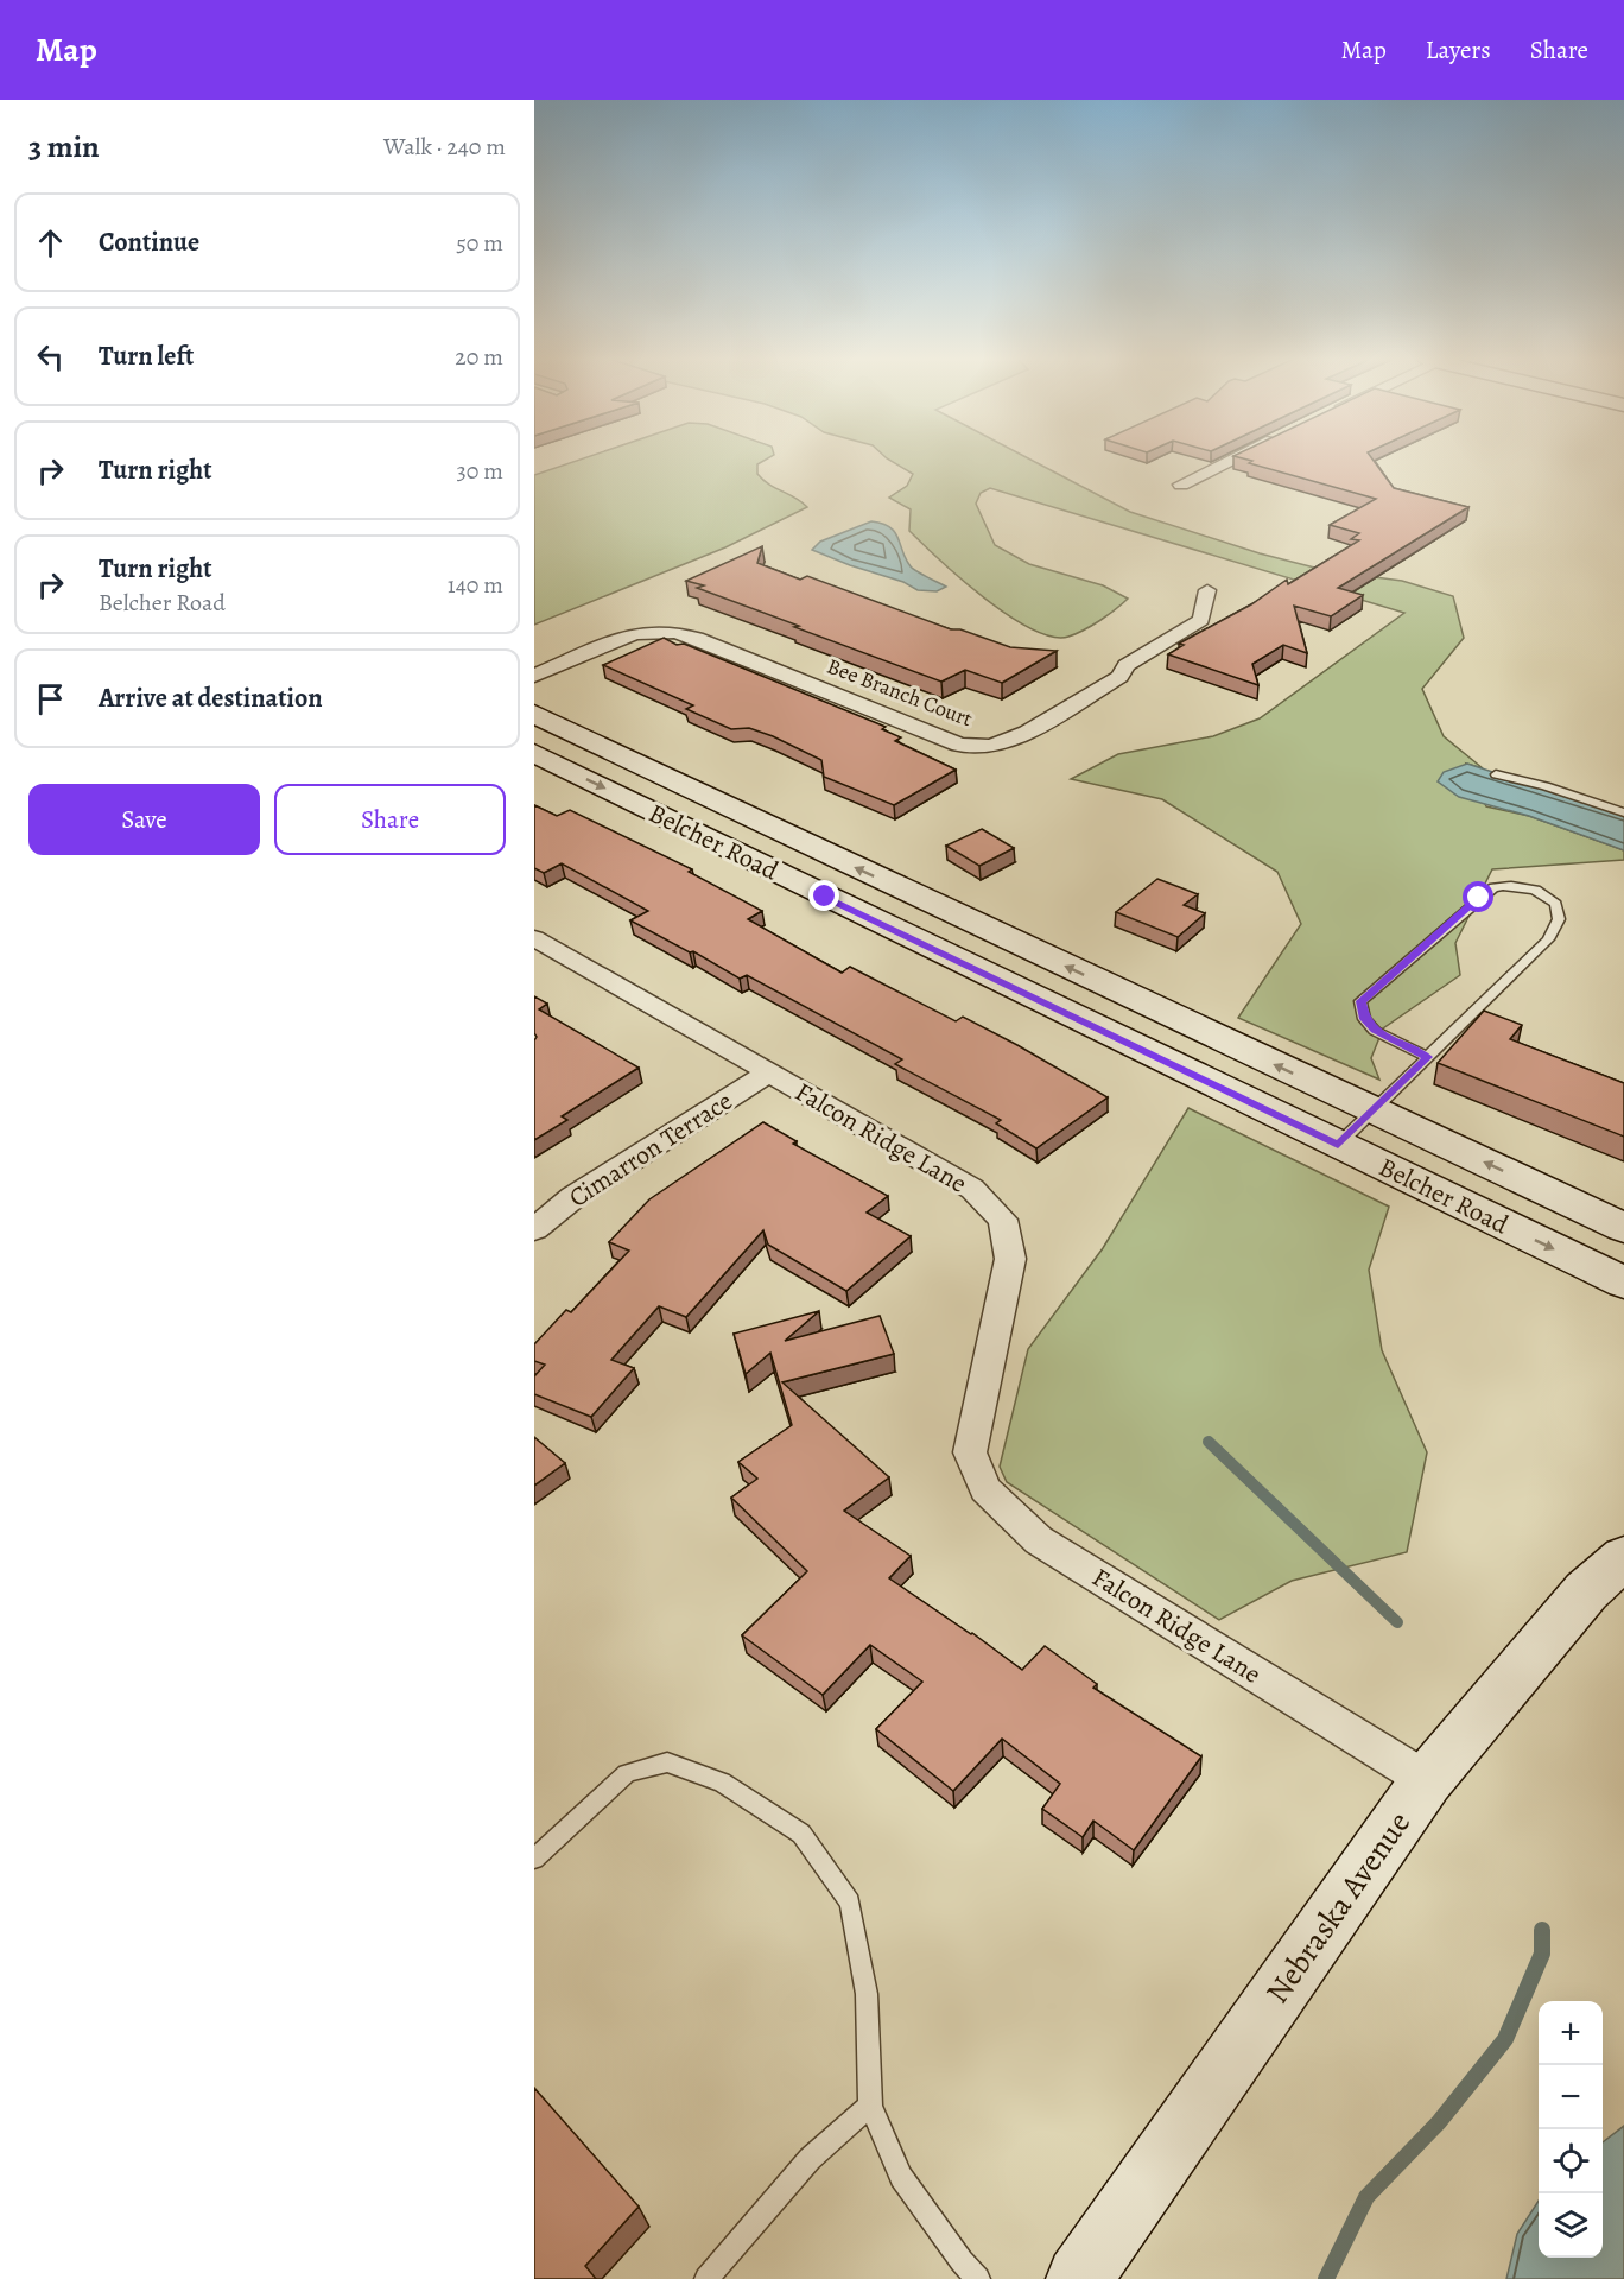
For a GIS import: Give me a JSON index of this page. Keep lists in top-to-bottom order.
{
  "streets": {
    "main road": ["Belcher Road", "Nebraska Avenue"],
    "street": ["Bee Branch Court", "Falcon Ridge Lane", "Cimarron Terrace"]
  },
  "crossings": [
    ["Falcon Ridge Lane", "Cimarron Terrace"],
    ["Falcon Ridge Lane", "Nebraska Avenue"]
  ],
  "page": {
    "header": "Map",
    "nav": ["Map", "Layers", "Share"],
    "heading": ["3 min", "Walk · 240 m"],
    "list": [
      ["Continue", "50 m"],
      ["Turn left", "20 m"],
      ["Turn right", "30 m"],
      ["Turn right", "Belcher Road", "140 m"],
      "Arrive at destination"
    ],
    "buttons": ["Save", "Share"],
    "map_buttons": ["+", "−"]
  }
}
